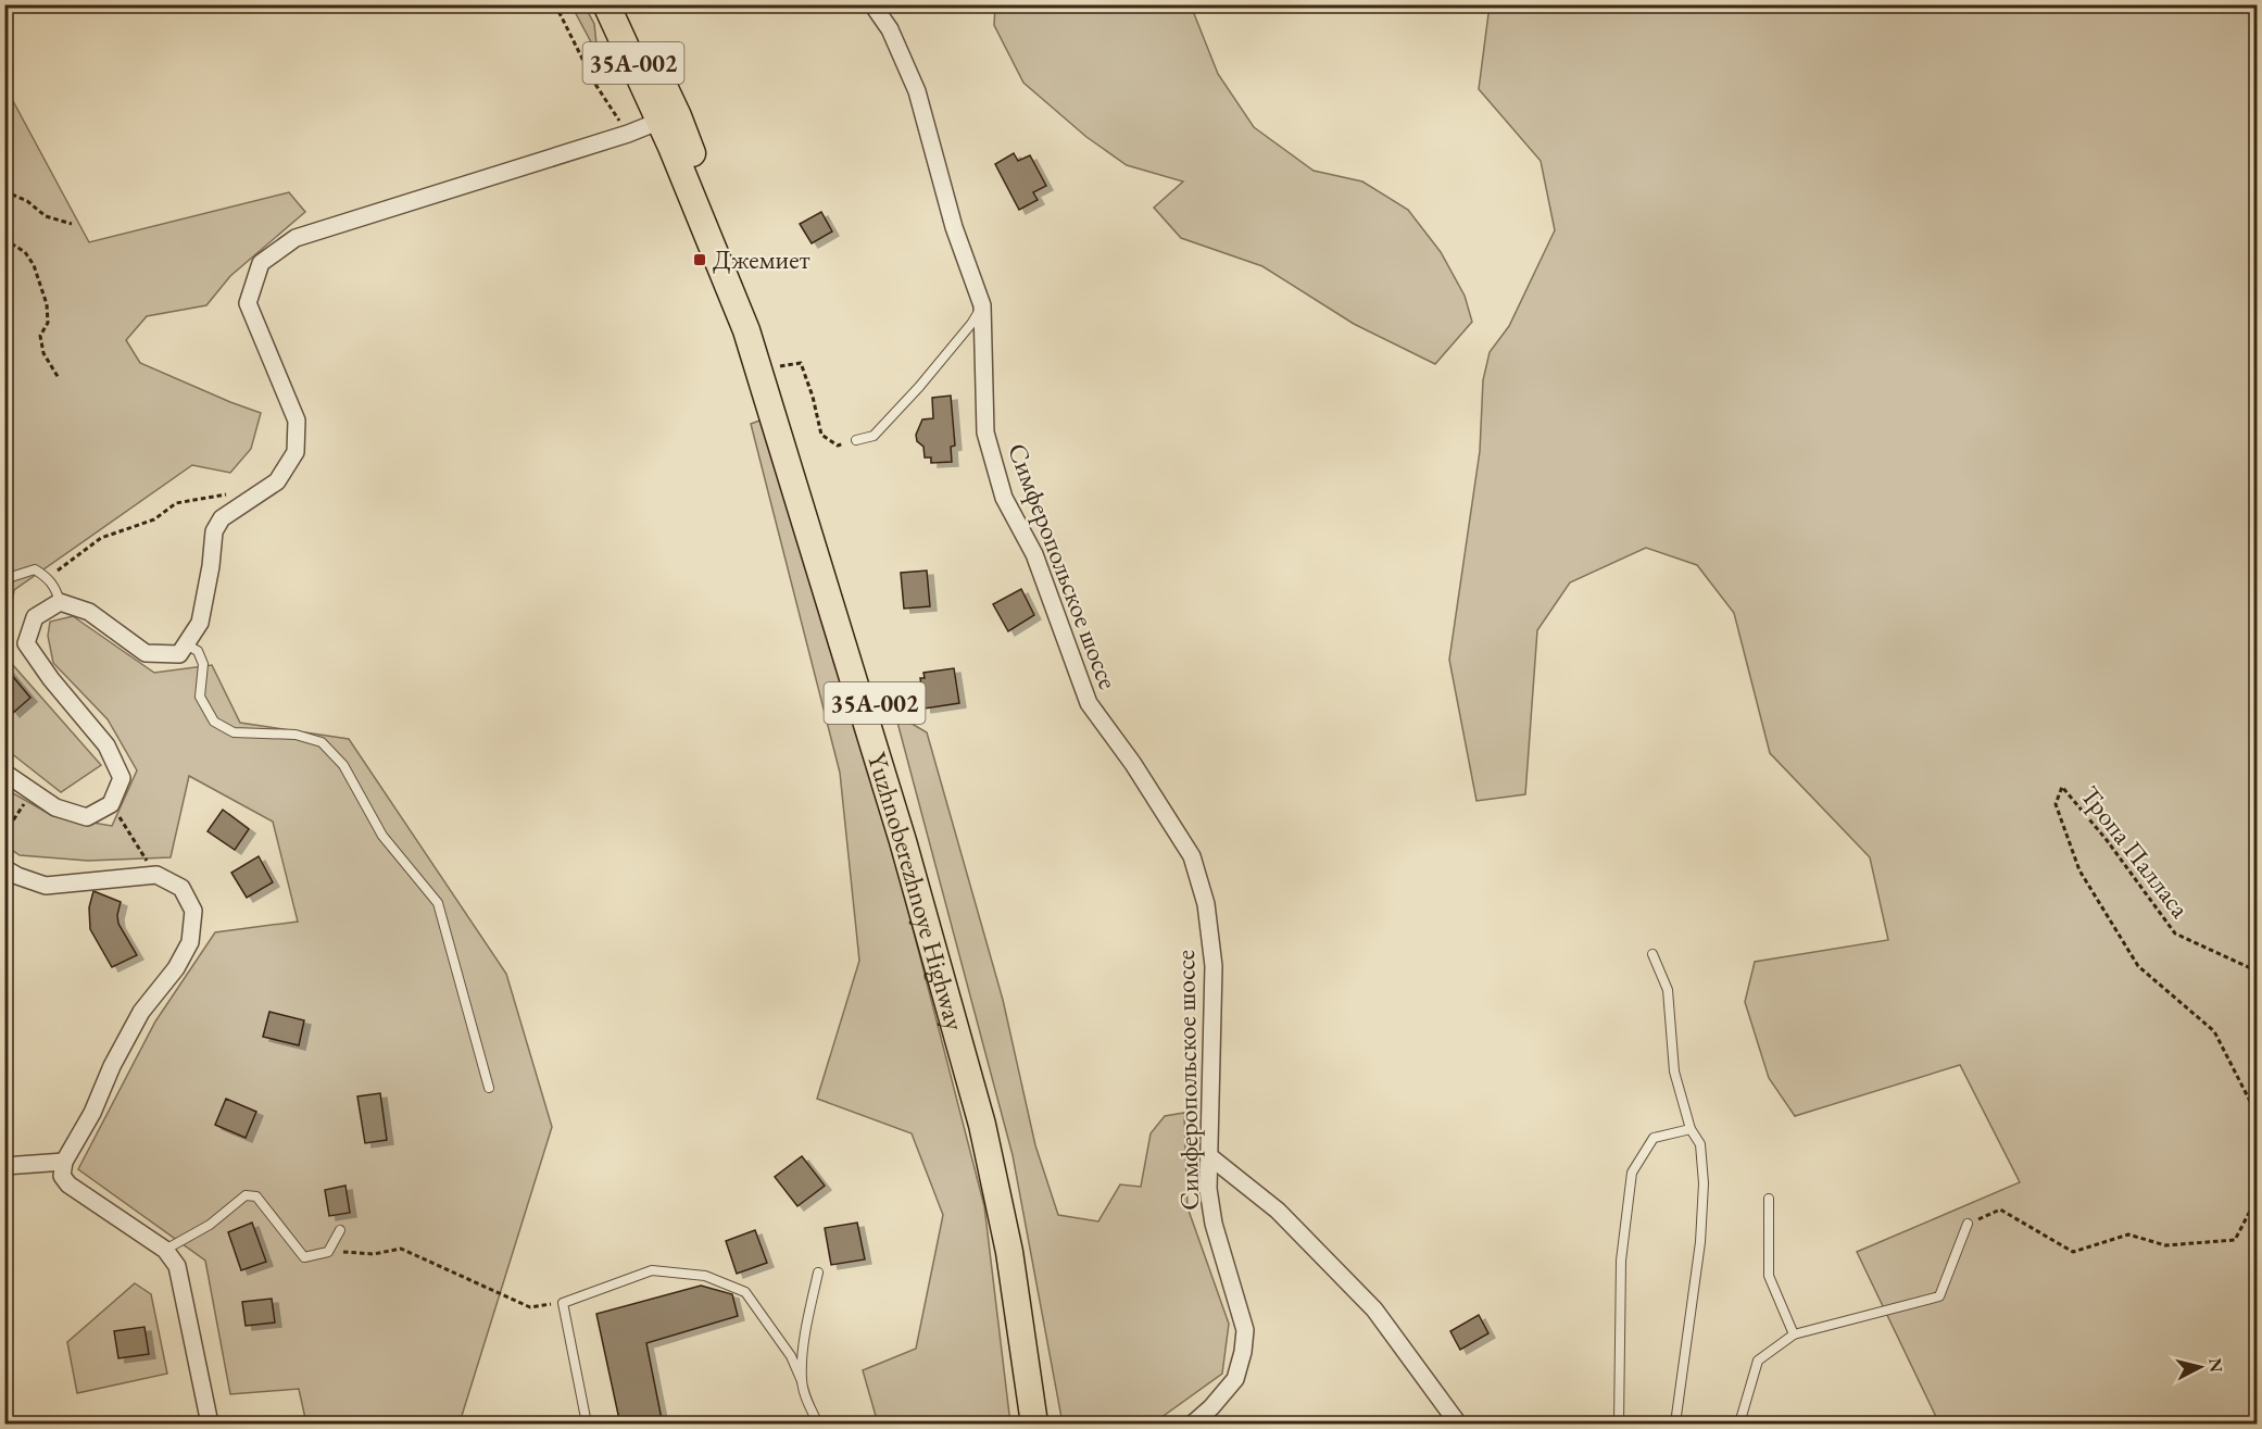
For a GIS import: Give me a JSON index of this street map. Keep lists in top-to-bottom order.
{
  "streets": {
    "highway": ["35А-002", "Yuzhnoberezhnoye Highway"],
    "street": ["Симферопольское шоссе"],
    "path": ["Тропа Палласа"]
  },
  "places": {
    "transit": ["Джемиет"]
  },
  "north": "right"
}
